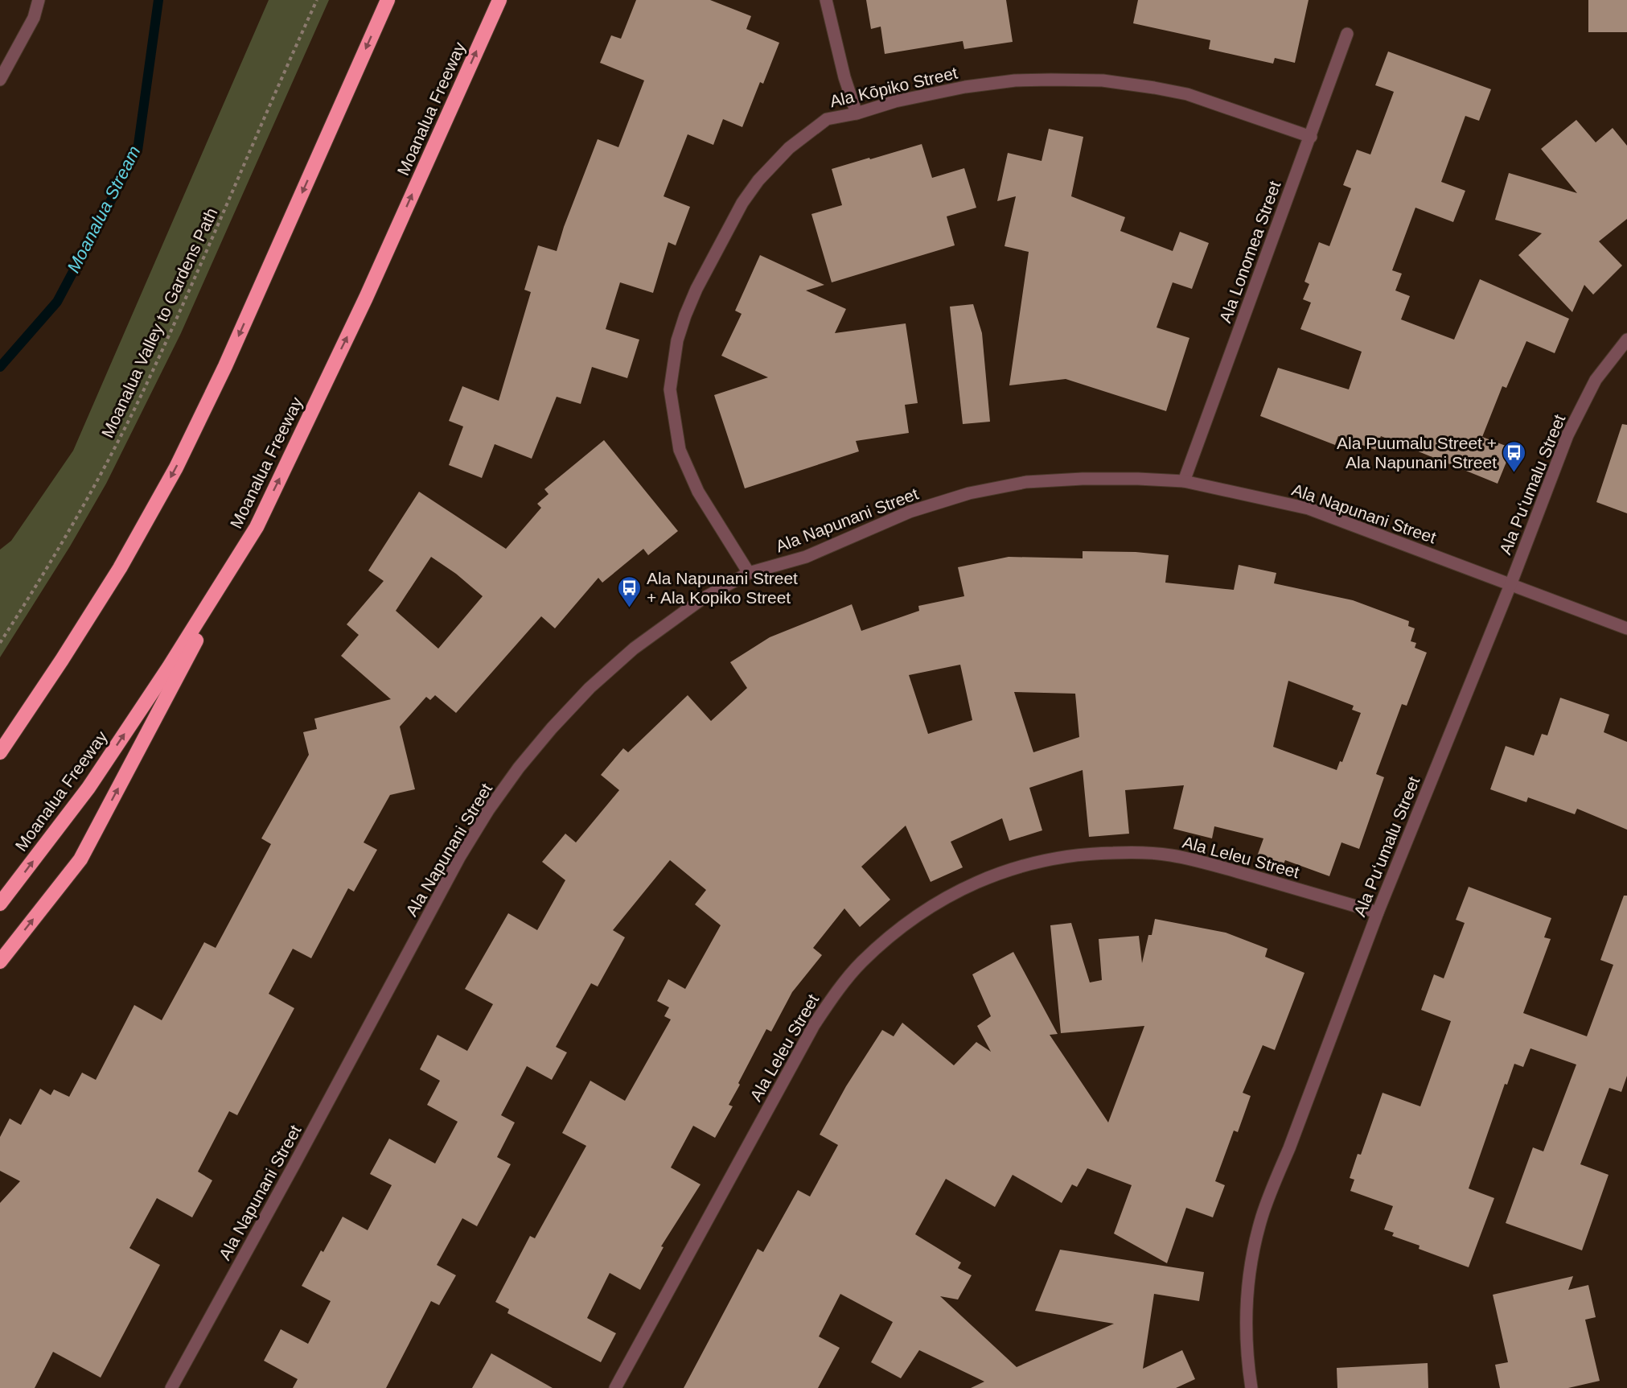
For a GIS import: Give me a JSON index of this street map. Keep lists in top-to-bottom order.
{
  "streets": {
    "highway": ["Moanalua Freeway"],
    "street": [
      "Ala Kōpiko Street",
      "Ala Lonomea Street",
      "Ala Puʻumalu Street",
      "Ala Napunani Street",
      "Ala Leleu Street"
    ],
    "path": ["Moanalua Valley to Gardens Path"]
  },
  "crossings": [
    ["Ala Kōpiko Street", "Ala Lonomea Street"],
    ["Ala Kōpiko Street", "Ala Napunani Street"],
    ["Ala Lonomea Street", "Ala Napunani Street"],
    ["Ala Puʻumalu Street", "Ala Napunani Street"],
    ["Ala Puʻumalu Street", "Ala Leleu Street"]
  ],
  "water": ["Moanalua Stream"],
  "places": {
    "bus stop": ["Ala Puumalu Street + Ala Napunani Street", "Ala Napunani Street + Ala Kopiko Street"]
  }
}
